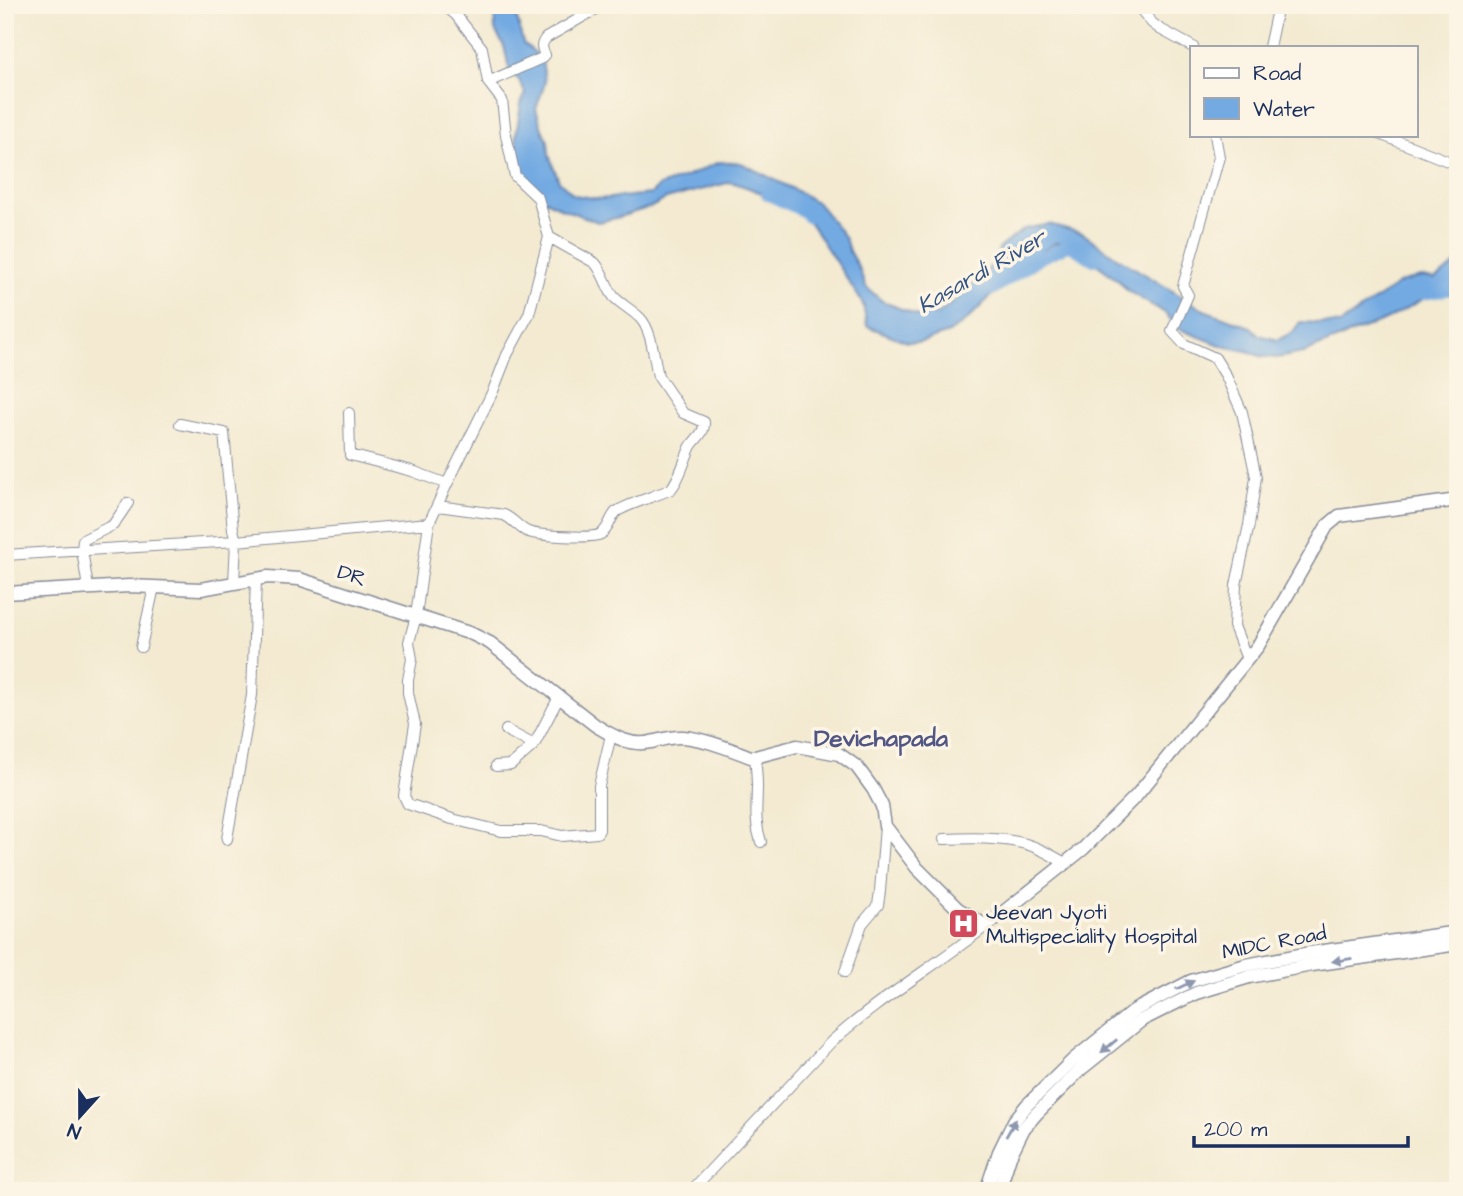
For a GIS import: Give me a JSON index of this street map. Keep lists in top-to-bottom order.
{
  "streets": {
    "main road": ["DR", "MIDC Road"]
  },
  "districts": ["Devichapada"],
  "water": ["Kasardi River"],
  "places": {
    "hospital": ["Jeevan Jyoti Multispeciality Hospital"]
  },
  "legend": ["Road", "Water"],
  "scale_bar": "200 m",
  "north": "bottom"
}
